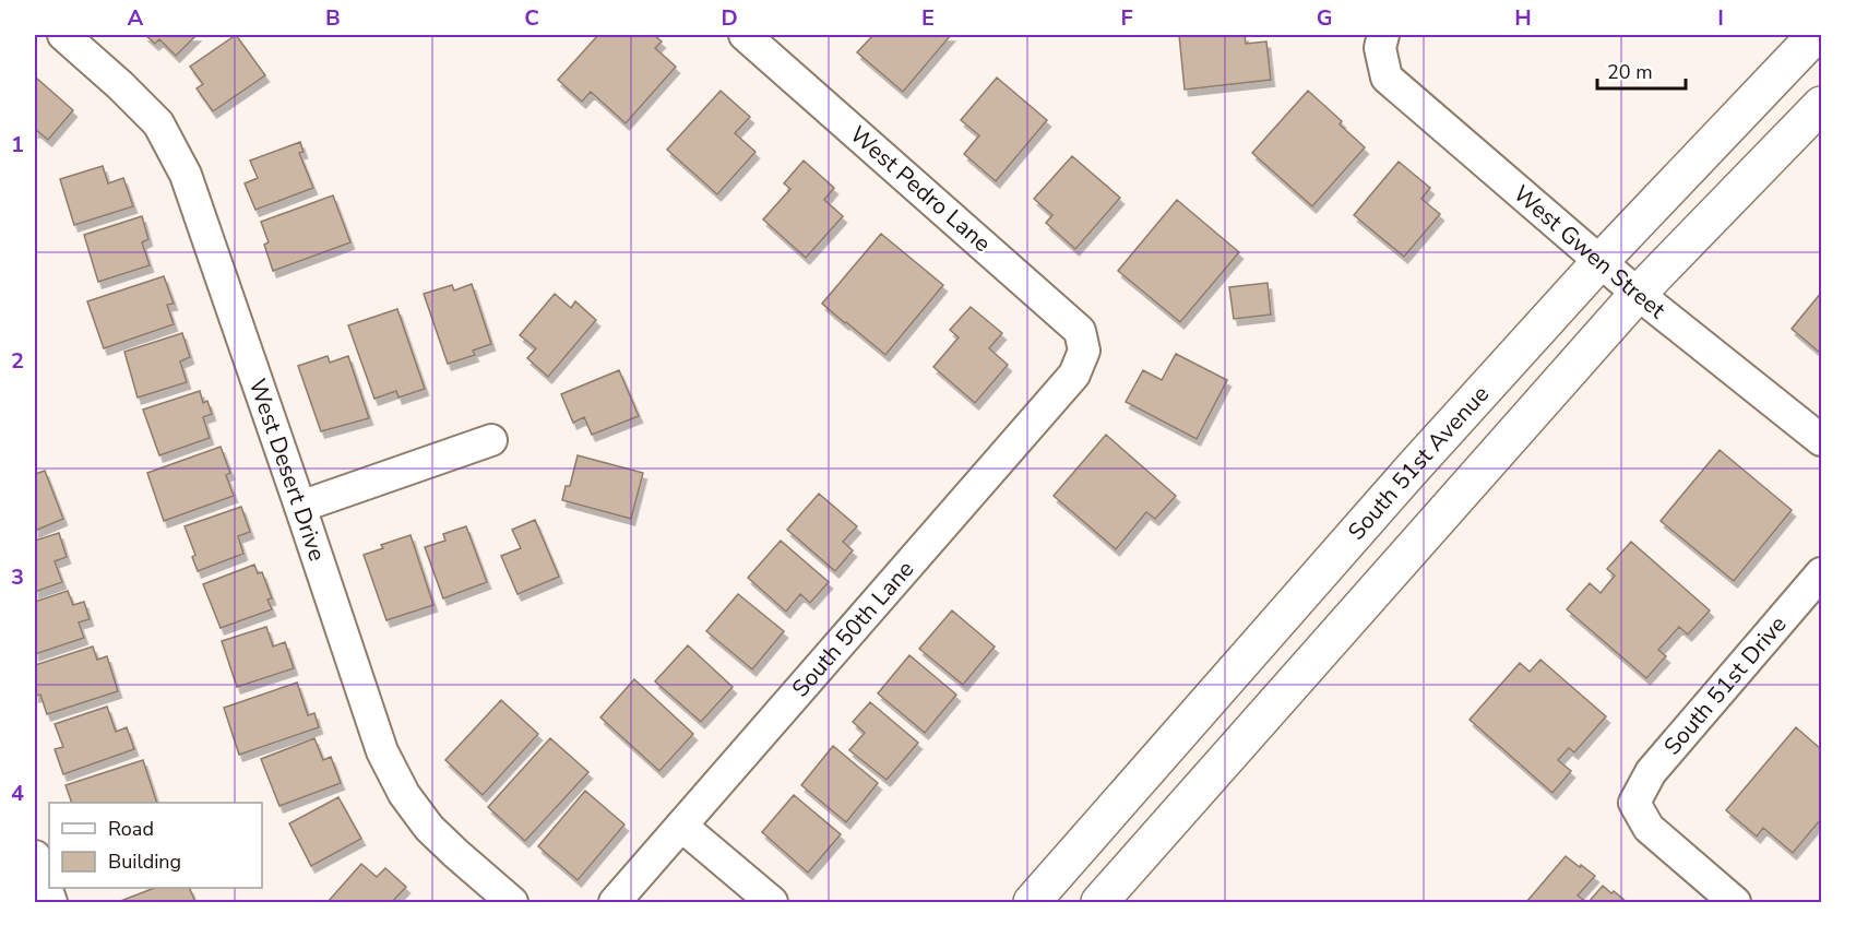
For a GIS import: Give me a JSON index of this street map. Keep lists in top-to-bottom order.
{
  "streets": {
    "main road": ["South 51st Avenue"],
    "street": [
      "West Pedro Lane",
      "West Gwen Street",
      "West Desert Drive",
      "South 50th Lane",
      "South 51st Drive"
    ]
  },
  "crossings": [
    ["West Pedro Lane", "South 50th Lane"],
    ["West Gwen Street", "South 51st Avenue"]
  ],
  "legend": ["Road", "Building"],
  "scale_bar": "20 m",
  "grid": {
    "columns": [
      "A",
      "B",
      "C",
      "D",
      "E",
      "F",
      "G",
      "H",
      "I"
    ],
    "rows": [
      "1",
      "2",
      "3",
      "4"
    ]
  }
}
